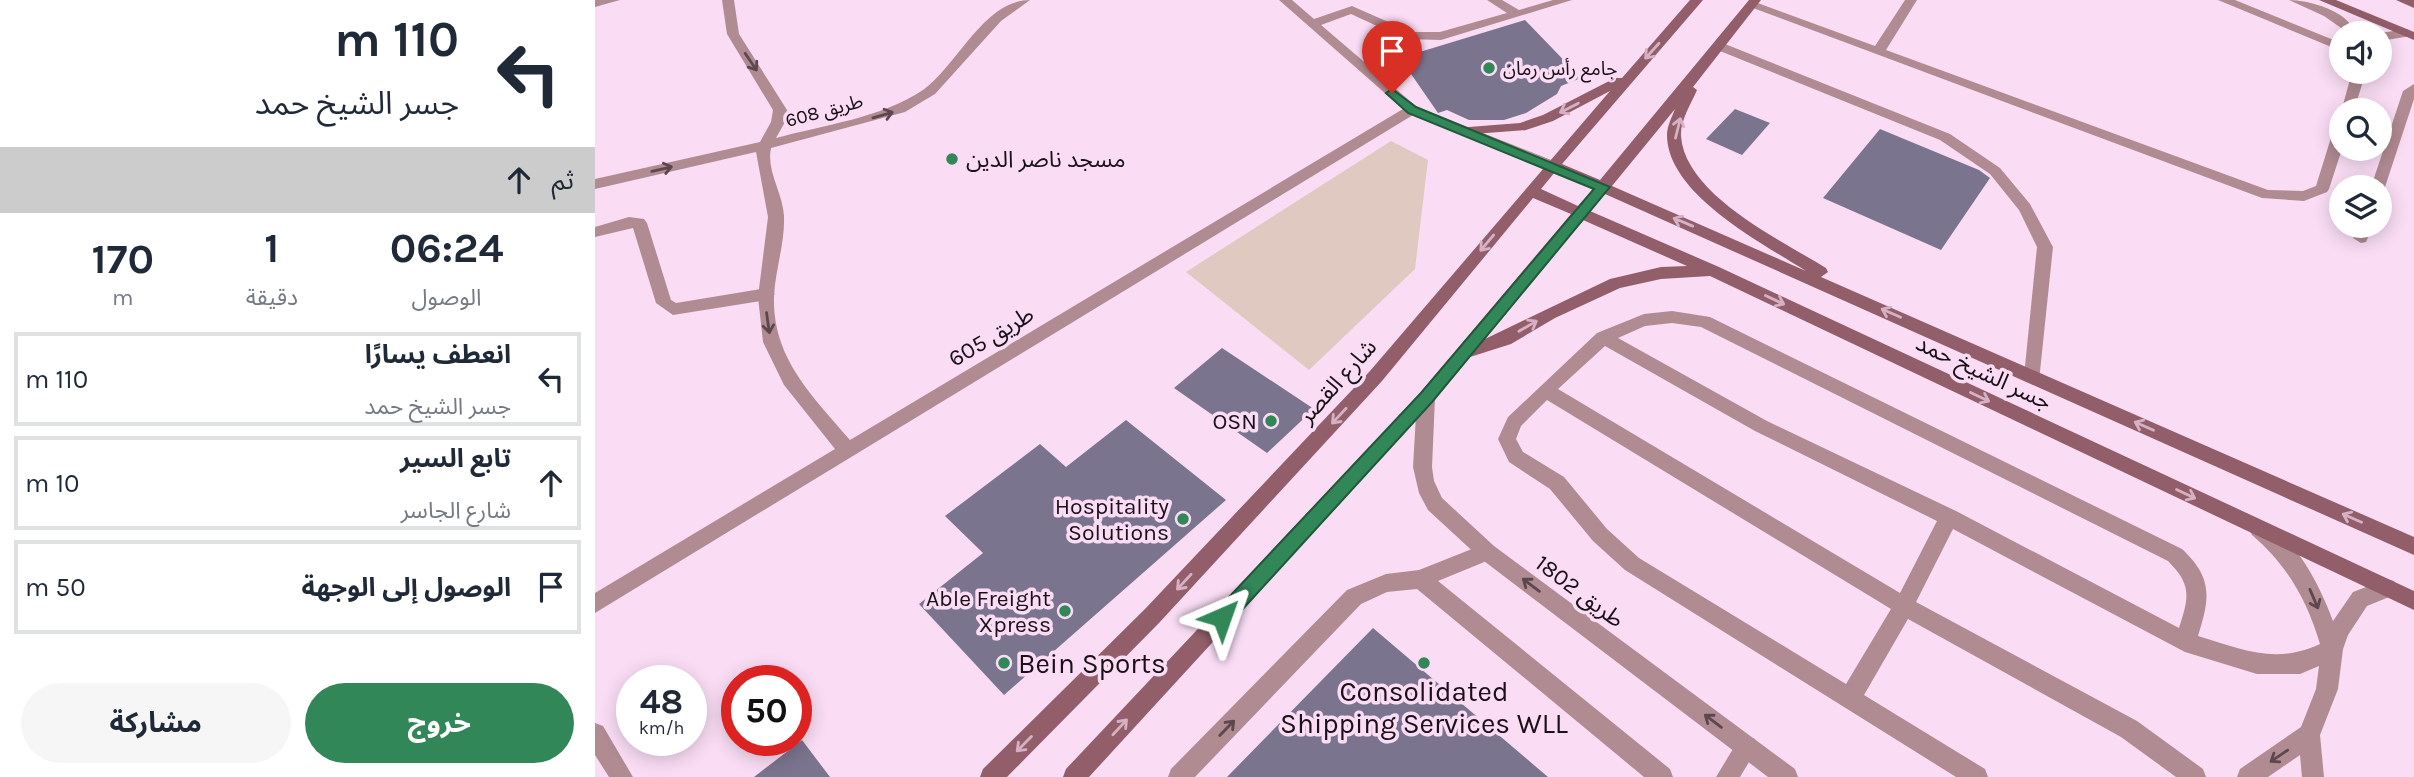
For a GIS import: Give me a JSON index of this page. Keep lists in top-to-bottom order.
{
  "streets": {
    "main road": ["جسر الشيخ حمد", "شارع القصر"],
    "street": ["طريق 608", "طريق 605", "طريق 1802"]
  },
  "crossings": [
    ["جسر الشيخ حمد", "شارع القصر"]
  ],
  "one_way": ["طريق 608"],
  "places": [
    "جامع رأس رمان",
    "مسجد ناصر الدين",
    "OSN",
    "Hospitality Solutions",
    "Able Freight Xpress",
    "Bein Sports",
    "Consolidated Shipping Services WLL"
  ],
  "page": {
    "turn": ["110 m", "جسر الشيخ حمد"],
    "then": "ثم",
    "eta": [
      "06:24",
      "الوصول",
      "1",
      "دقيقة",
      "170",
      "m"
    ],
    "list": [
      {
        "name": "انعطف يسارًا",
        "note": "جسر الشيخ حمد",
        "value": "110 m"
      },
      {
        "name": "تابع السير",
        "note": "شارع الجاسر",
        "value": "10 m"
      },
      {
        "name": "الوصول إلى الوجهة",
        "value": "50 m"
      }
    ],
    "speed": "48 km/h",
    "limit": "50",
    "buttons": ["خروج", "مشاركة"]
  }
}
